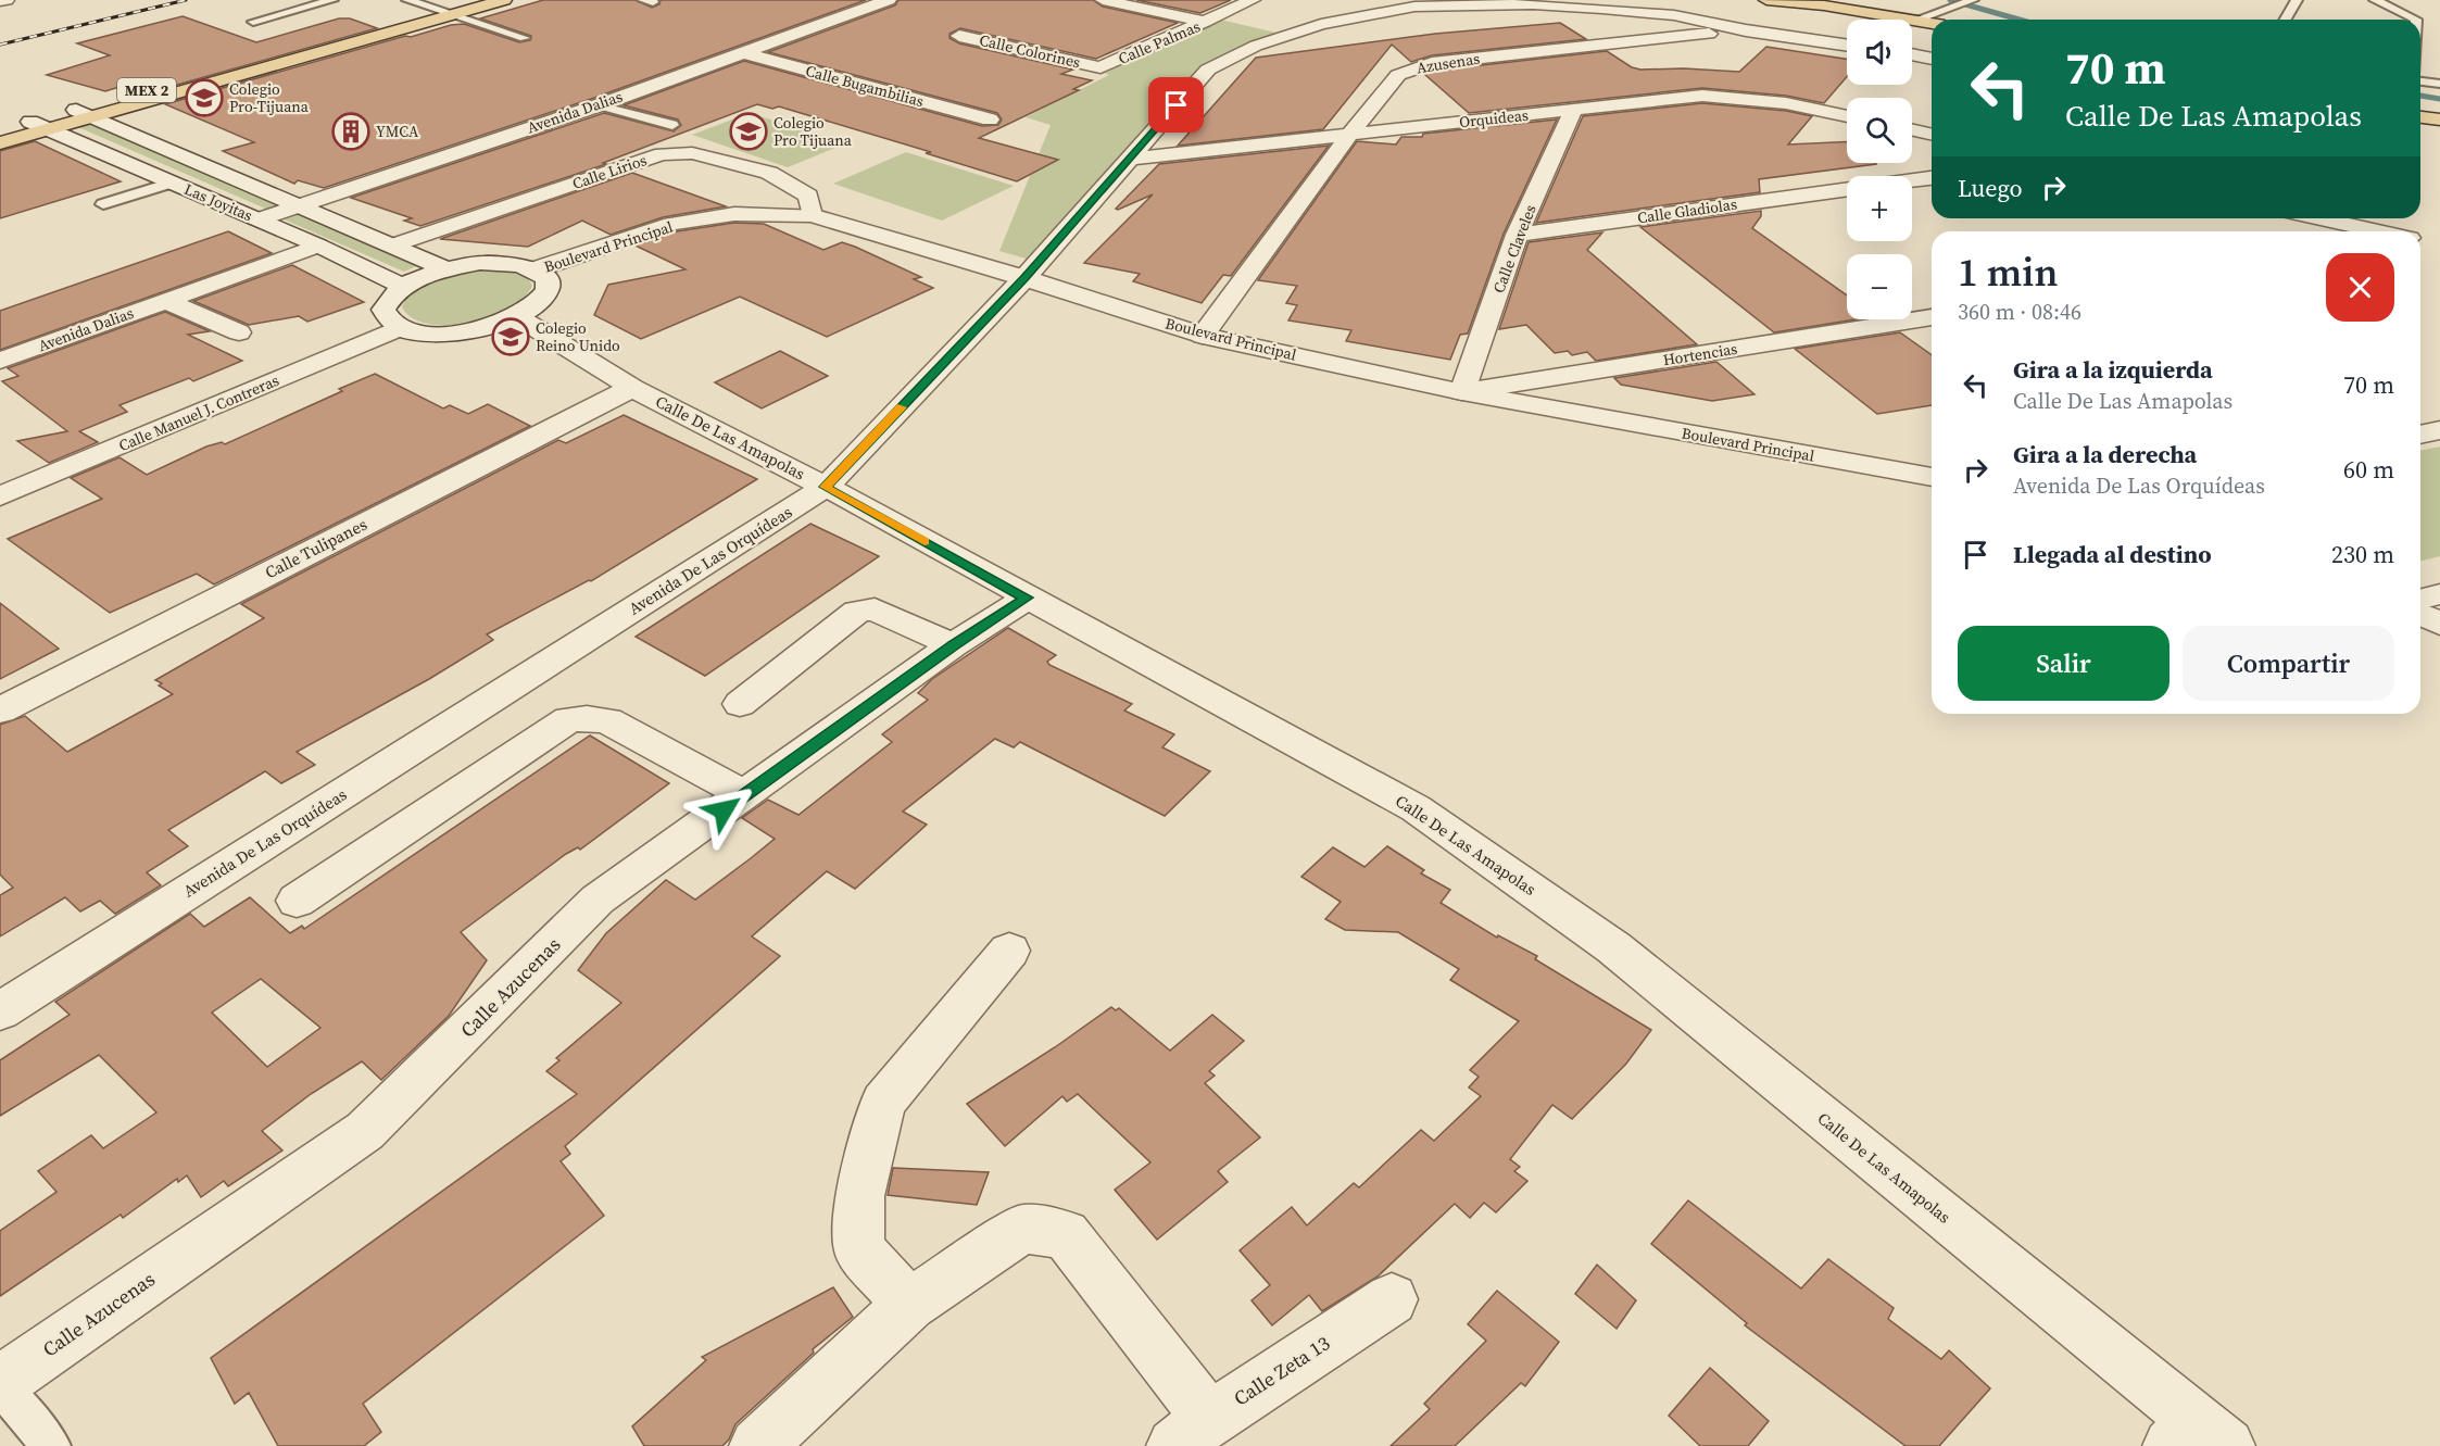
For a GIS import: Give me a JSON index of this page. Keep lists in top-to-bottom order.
{
  "streets": {
    "main road": ["MEX 2"],
    "street": [
      "Calle Palmas",
      "Calle Colorines",
      "Azusenas",
      "Calle Bugambilias",
      "Avenida Dalias",
      "Orquideas",
      "Calle Lirios",
      "Las Joyitas",
      "Calle Gladiolas",
      "Boulevard Principal",
      "Calle Claveles",
      "Hortencias",
      "Calle Manuel J. Contreras",
      "Calle De Las Amapolas",
      "Calle Tulipanes",
      "Avenida De Las Orquídeas",
      "Calle Azucenas",
      "Calle Zeta 13"
    ]
  },
  "crossings": [
    ["Calle Palmas", "Calle Colorines"],
    ["Azusenas", "Orquideas"],
    ["Azusenas", "Boulevard Principal"],
    ["Calle Bugambilias", "Avenida Dalias"],
    ["MEX 2", "Las Joyitas"],
    ["Avenida Dalias", "Las Joyitas"],
    ["Orquideas", "Calle Claveles"],
    ["Orquideas", "Avenida De Las Orquídeas"],
    ["Calle Lirios", "Las Joyitas"],
    ["Calle Lirios", "Boulevard Principal"],
    ["Calle Gladiolas", "Calle Claveles"],
    ["Boulevard Principal", "Calle Claveles"],
    ["Boulevard Principal", "Hortencias"],
    ["Boulevard Principal", "Avenida De Las Orquídeas"],
    ["Calle Claveles", "Hortencias"],
    ["Calle De Las Amapolas", "Calle Tulipanes"],
    ["Calle De Las Amapolas", "Avenida De Las Orquídeas"],
    ["Calle De Las Amapolas", "Calle Azucenas"]
  ],
  "places": {
    "school or university": ["Colegio Pro-Tijuana", "Colegio Pro Tijuana", "Colegio Reino Unido"],
    "building": ["YMCA"]
  },
  "page": {
    "map_buttons": ["+", "−"],
    "turn": ["70 m", "Calle De Las Amapolas"],
    "then": "Luego",
    "heading": ["1 min", "360 m · 08:46"],
    "list": [
      {
        "name": "Gira a la izquierda",
        "note": "Calle De Las Amapolas",
        "value": "70 m"
      },
      {
        "name": "Gira a la derecha",
        "note": "Avenida De Las Orquídeas",
        "value": "60 m"
      },
      {
        "name": "Llegada al destino",
        "value": "230 m"
      }
    ],
    "buttons": ["Salir", "Compartir"]
  }
}
